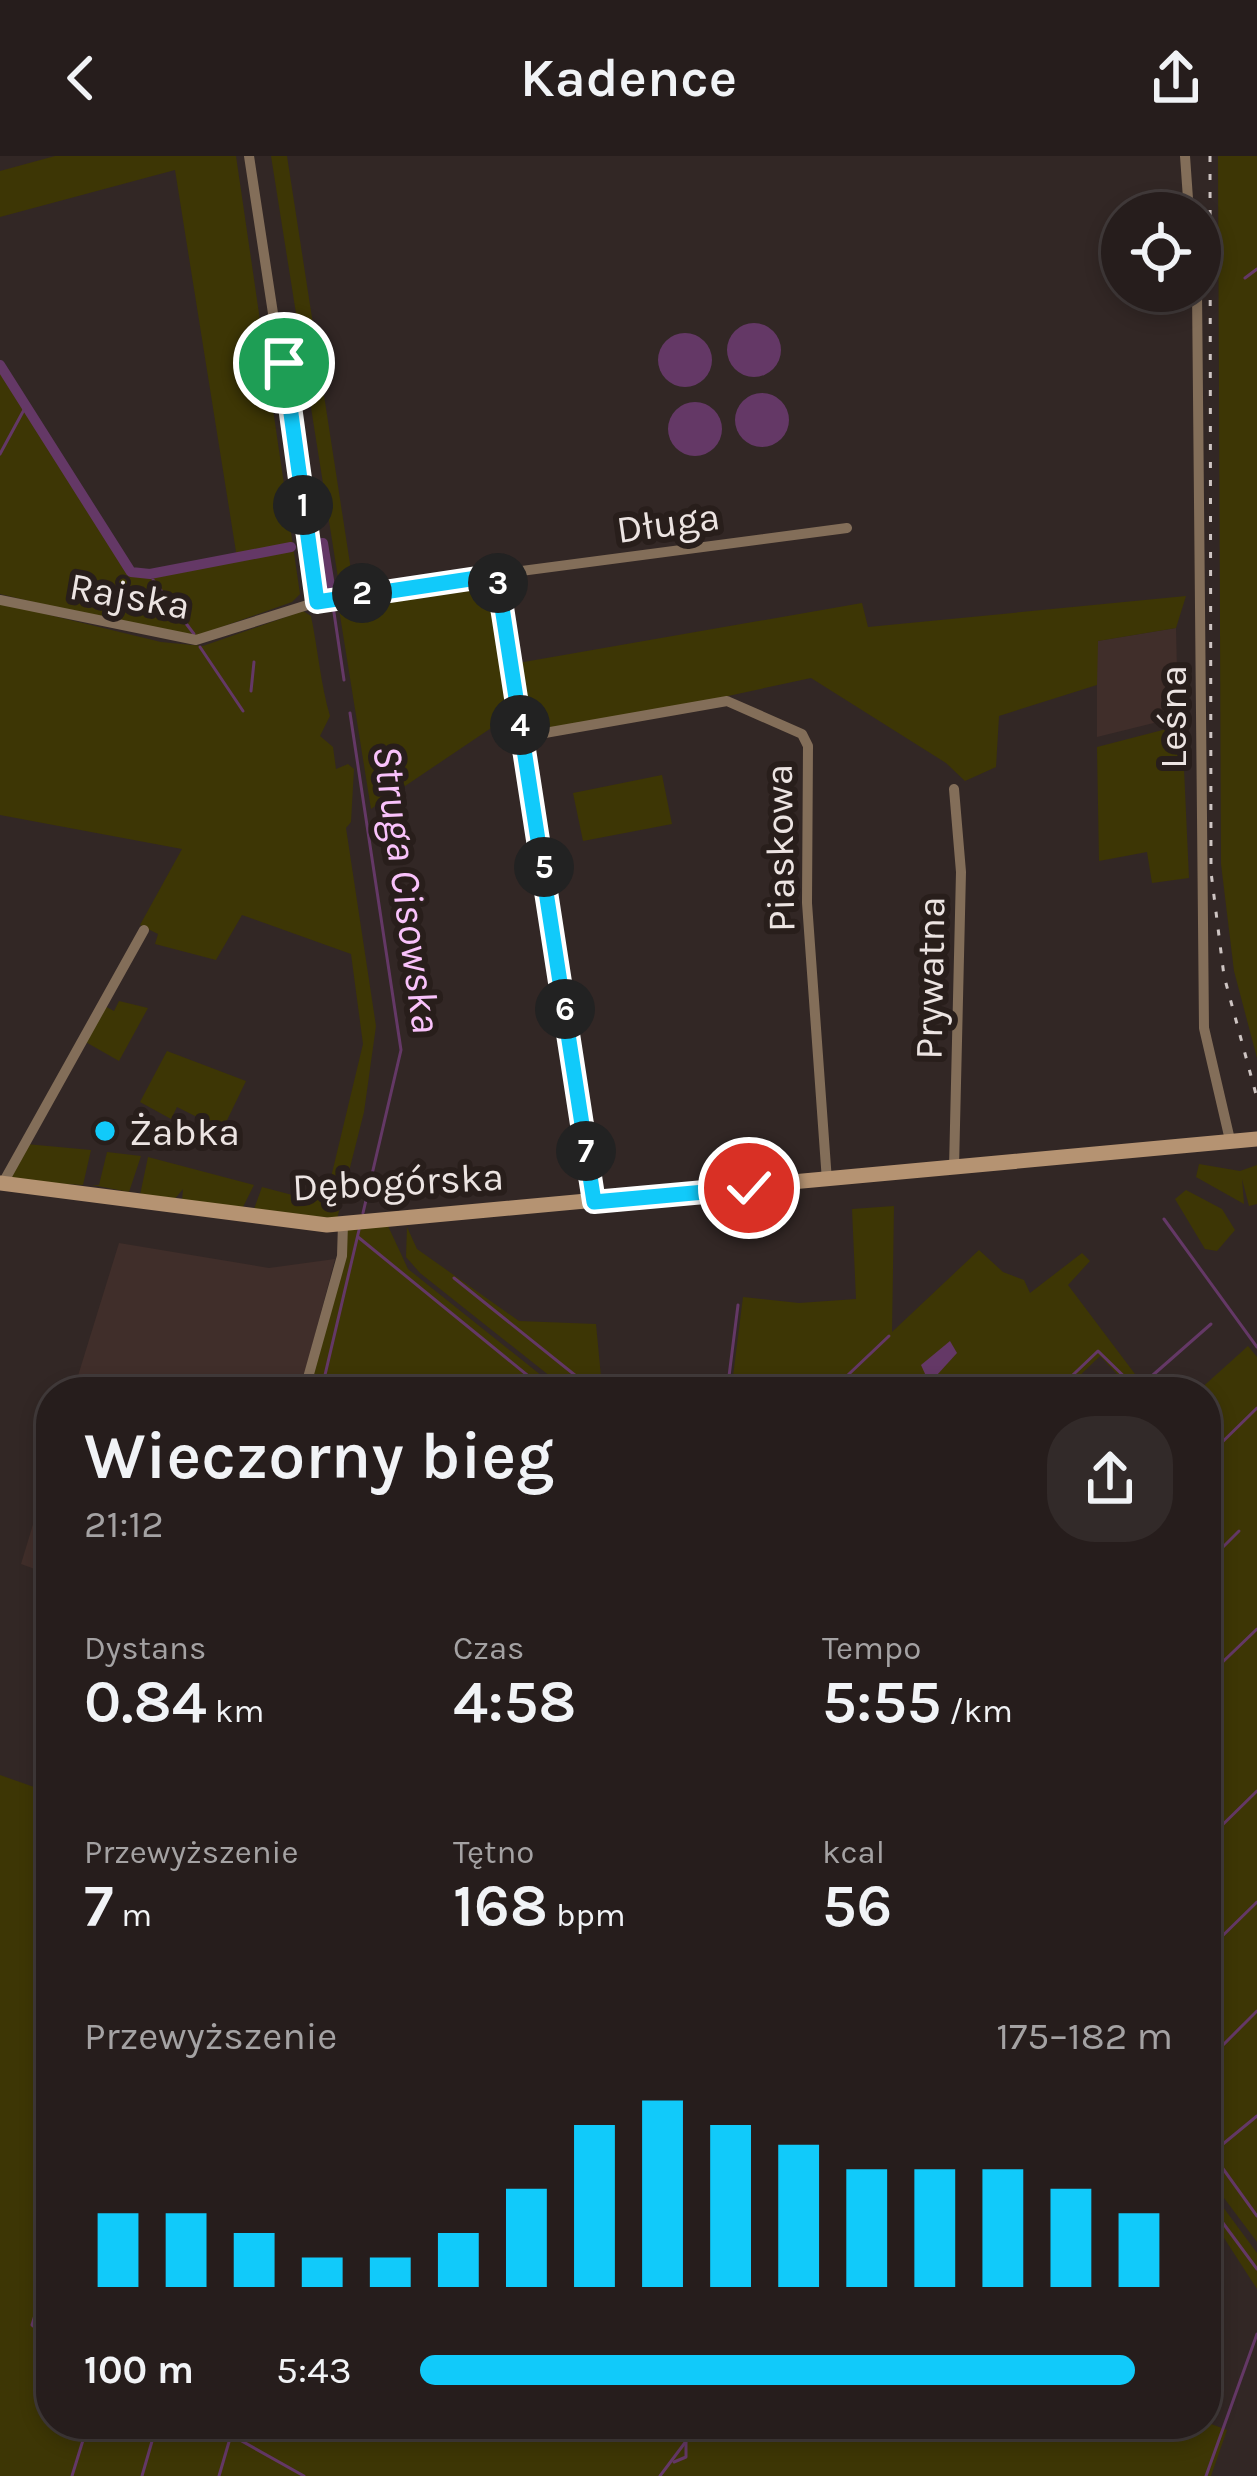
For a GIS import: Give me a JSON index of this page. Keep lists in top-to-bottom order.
{
  "streets": {
    "street": [
      "Długa",
      "Rajska",
      "Leśna",
      "Piaskowa",
      "Prywatna",
      "Dębogórska"
    ]
  },
  "crossings": [
    ["Długa", "Rajska"],
    ["Leśna", "Dębogórska"],
    ["Piaskowa", "Dębogórska"],
    ["Prywatna", "Dębogórska"]
  ],
  "water": ["Struga Cisowska"],
  "places": ["Żabka"],
  "page": {
    "header": "Kadence",
    "pins": [
      "1",
      "3",
      "2",
      "4",
      "5",
      "6",
      "7"
    ],
    "heading": ["Wieczorny bieg", "21:12"],
    "stats": [
      ["Dystans", "0.84 km"],
      ["Czas", "4:58"],
      ["Tempo", "5:55 /km"],
      ["Przewyższenie", "7 m"],
      ["Tętno", "168 bpm"],
      ["kcal", "56"]
    ],
    "chart": ["Przewyższenie", "175–182 m"],
    "list": [
      {
        "name": "100 m",
        "note": "5:43"
      }
    ]
  }
}
